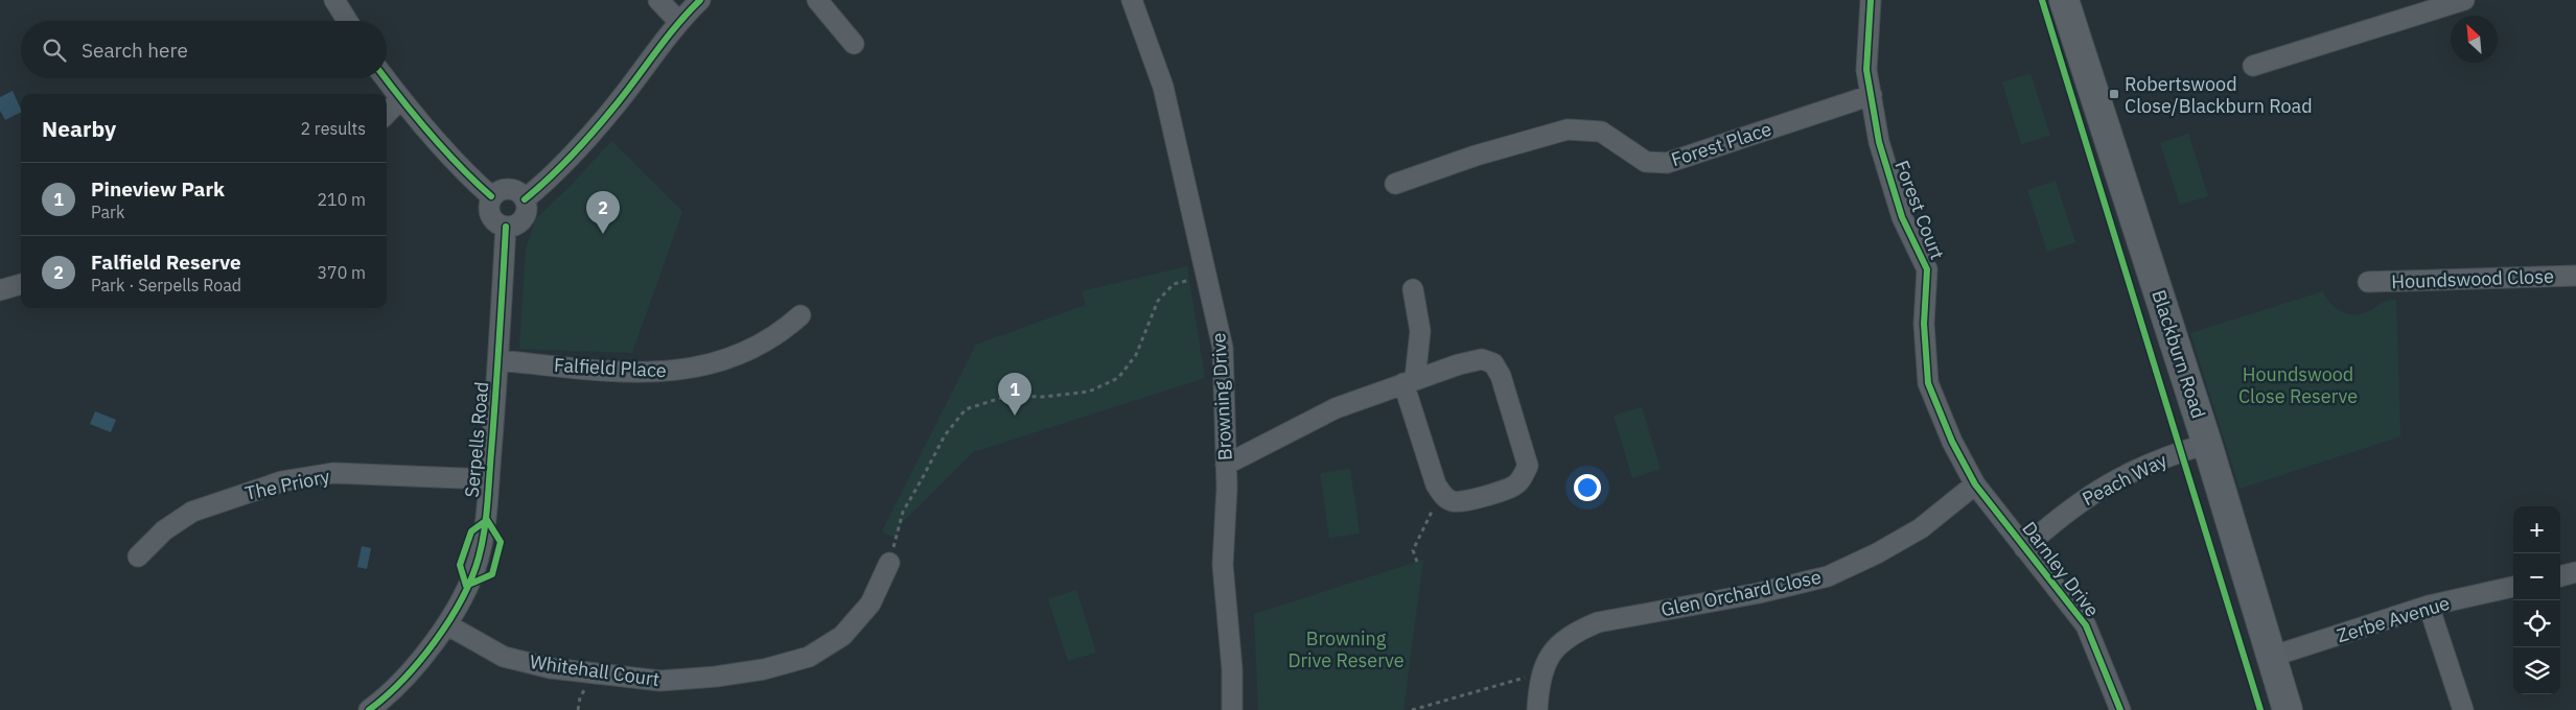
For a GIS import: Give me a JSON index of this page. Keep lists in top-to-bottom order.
{
  "streets": {
    "main road": ["Blackburn Road"],
    "street": [
      "Forest Place",
      "Forest Court",
      "Houndswood Close",
      "Falfield Place",
      "Browning Drive",
      "Serpells Road",
      "Peach Way",
      "The Priory",
      "Darnley Drive",
      "Glen Orchard Close",
      "Zerbe Avenue",
      "Whitehall Court"
    ]
  },
  "crossings": [
    ["Forest Place", "Forest Court"],
    ["Forest Court", "Darnley Drive"],
    ["Forest Court", "Glen Orchard Close"],
    ["Blackburn Road", "Peach Way"],
    ["Blackburn Road", "Zerbe Avenue"],
    ["Falfield Place", "Serpells Road"],
    ["Serpells Road", "The Priory"],
    ["Serpells Road", "Whitehall Court"],
    ["Peach Way", "Darnley Drive"],
    ["Darnley Drive", "Glen Orchard Close"]
  ],
  "parks": ["Houndswood Close Reserve", "Browning Drive Reserve"],
  "places": {
    "transit": ["Robertswood Close/Blackburn Road"]
  },
  "north": "top left",
  "page": {
    "search": "Search here",
    "heading": ["Nearby", "2 results"],
    "list": [
      {
        "mark": "1",
        "name": "Pineview Park",
        "note": "Park",
        "value": "210 m"
      },
      {
        "mark": "2",
        "name": "Falfield Reserve",
        "note": "Park · Serpells Road",
        "value": "370 m"
      }
    ],
    "pins": ["2", "1"],
    "map_buttons": ["+", "−"]
  }
}
